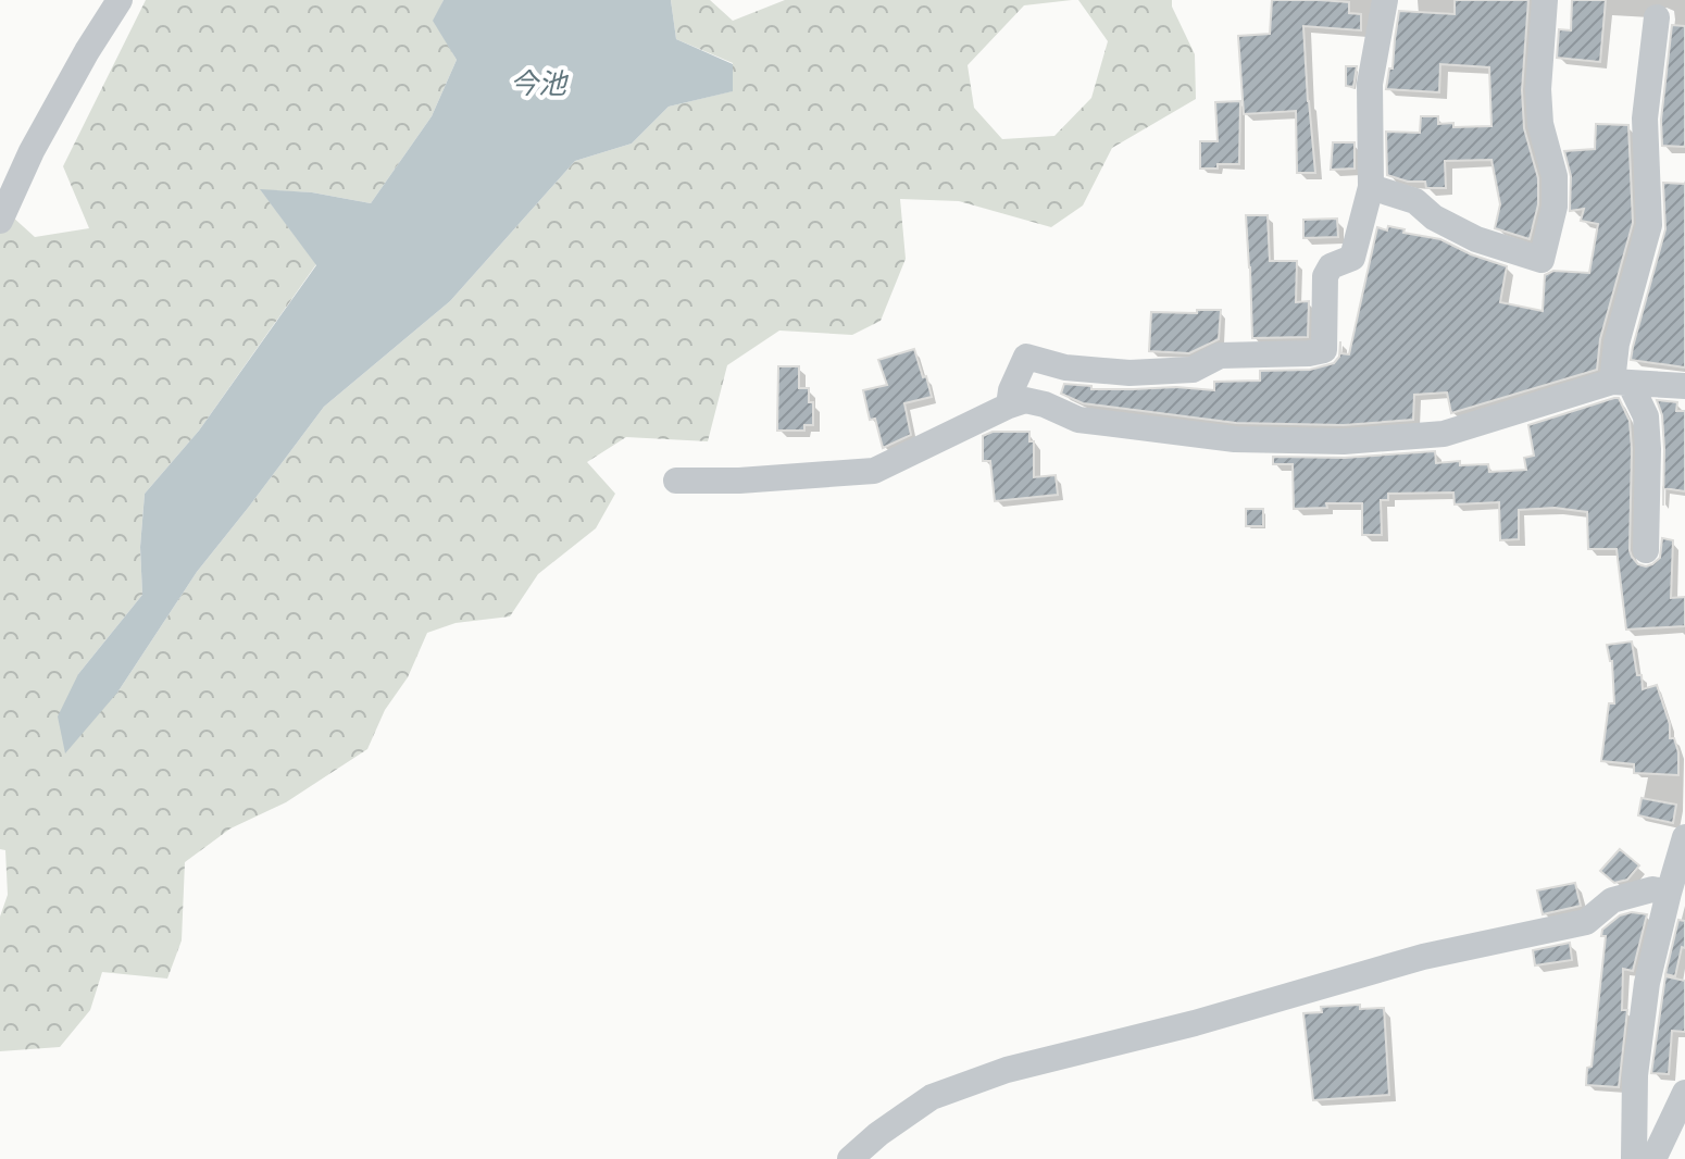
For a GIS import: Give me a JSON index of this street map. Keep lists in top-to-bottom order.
{
  "water": ["今池"]
}
